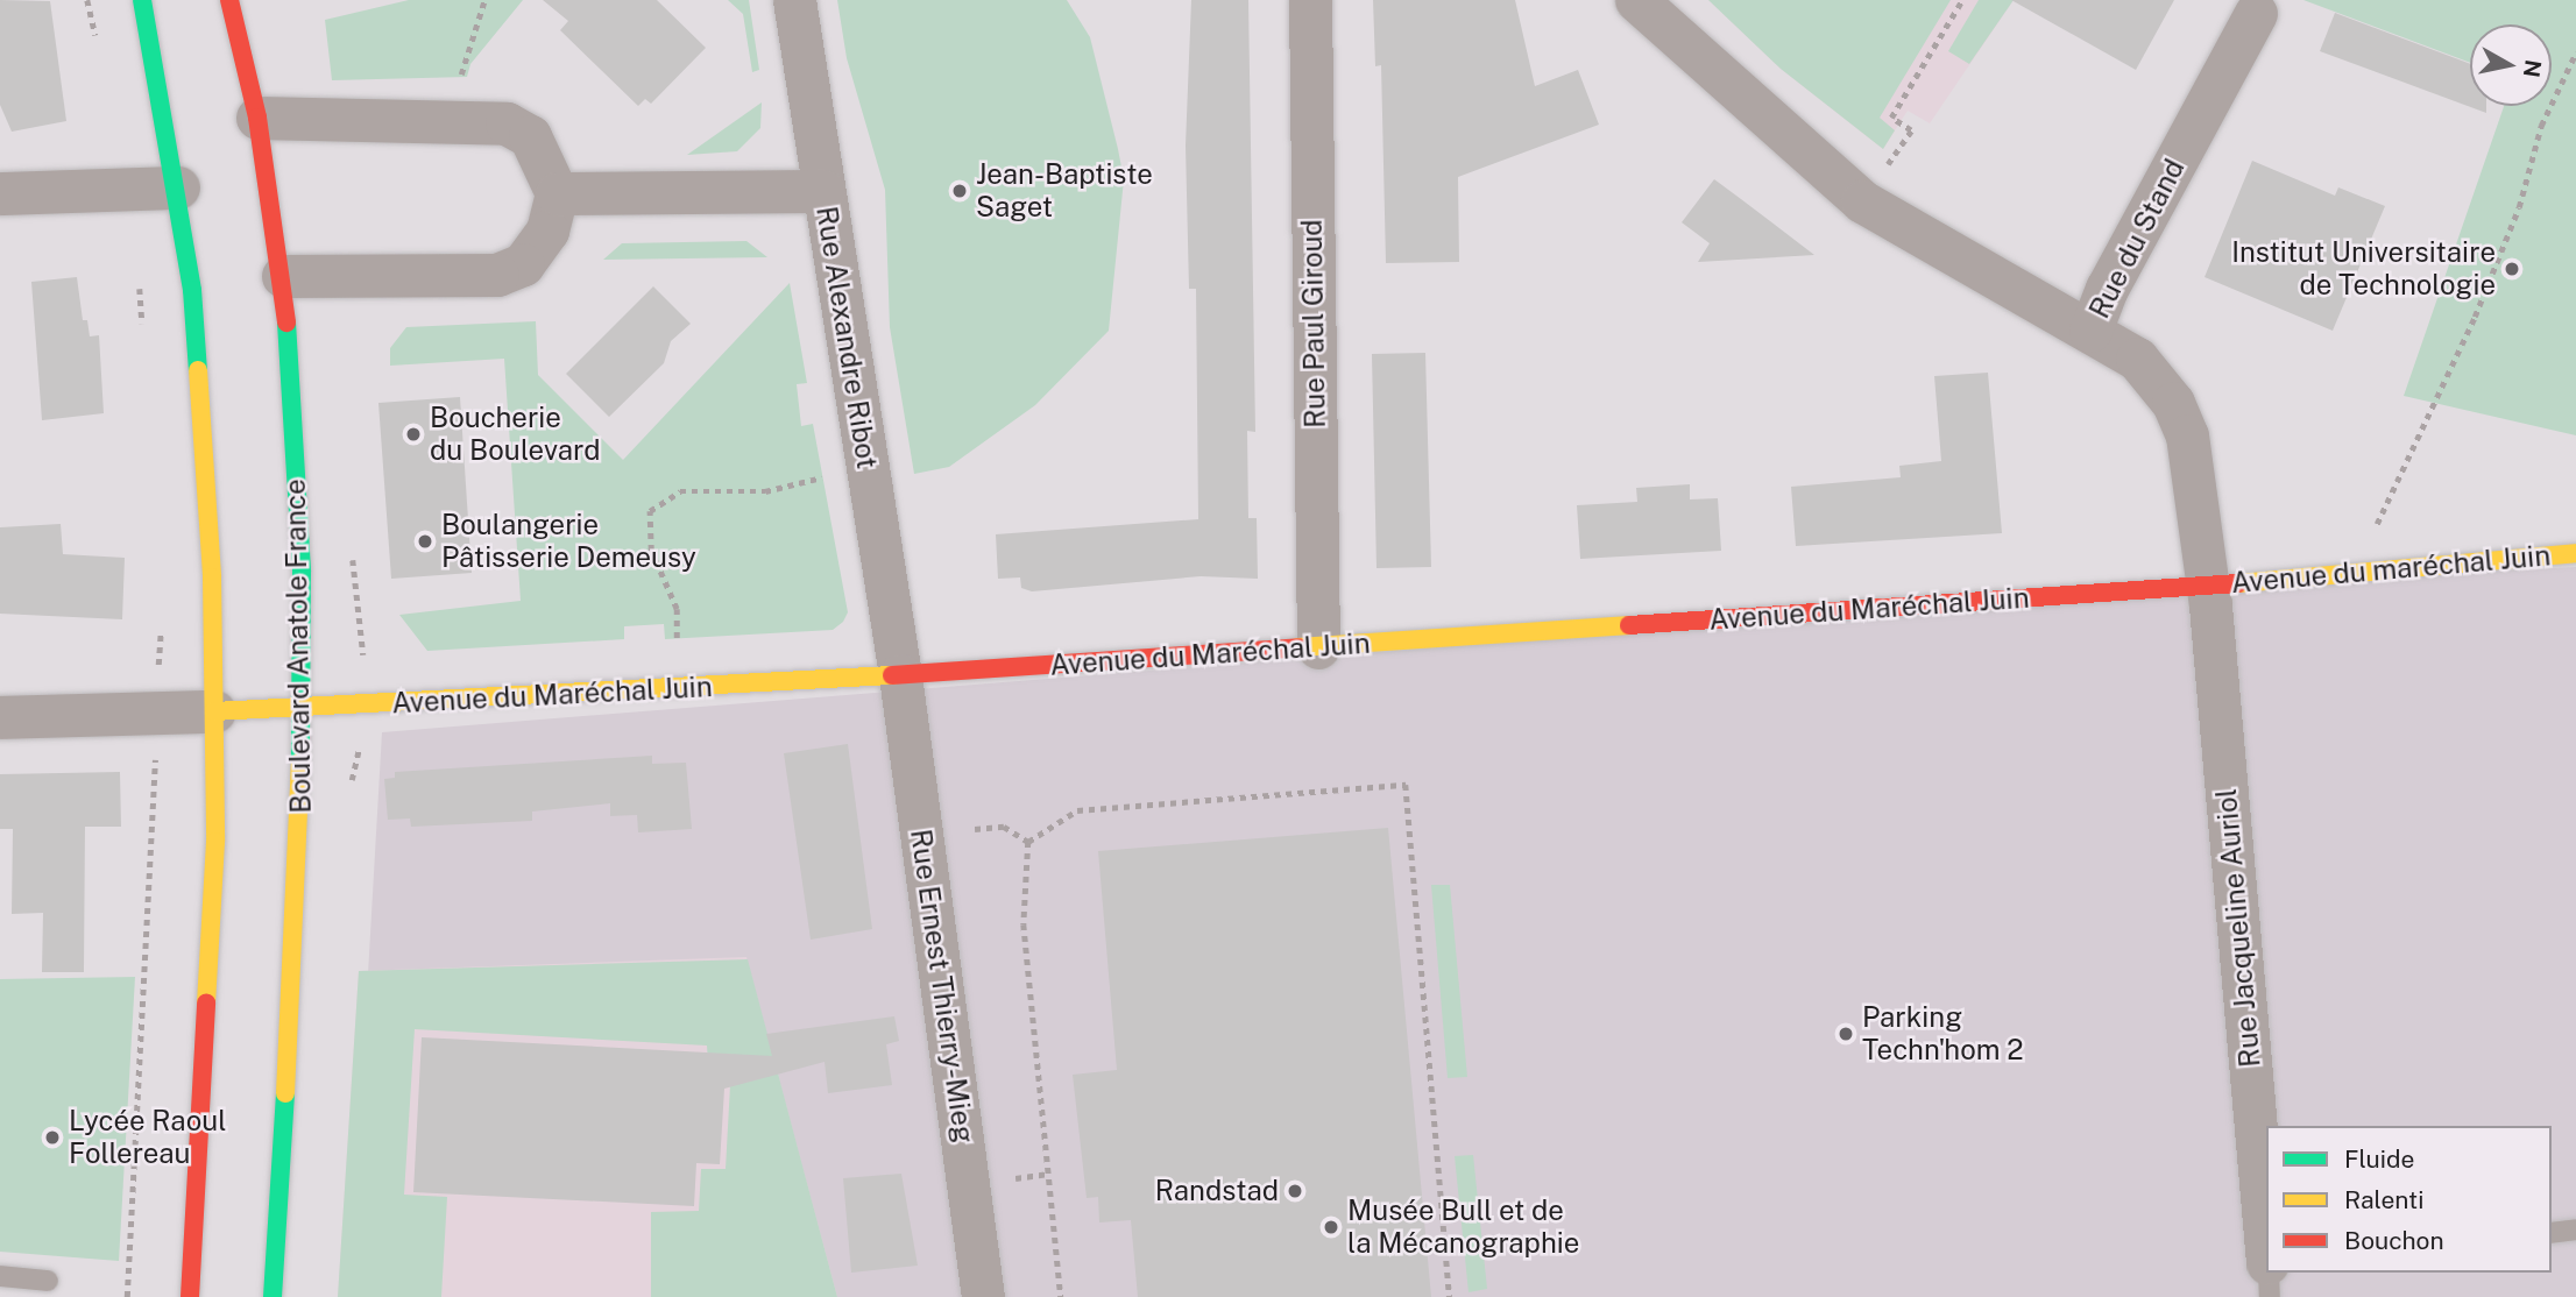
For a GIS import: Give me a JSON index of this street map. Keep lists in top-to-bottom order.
{
  "streets": {
    "main road": ["Avenue du maréchal Juin", "Avenue du Maréchal Juin", "Boulevard Anatole France"],
    "street": [
      "Rue du Stand",
      "Rue Paul Giroud",
      "Rue Alexandre Ribot",
      "Rue Jacqueline Auriol",
      "Rue Ernest Thierry-Mieg"
    ]
  },
  "crossings": [
    ["Rue du Stand", "Avenue du maréchal Juin"],
    ["Rue du Stand", "Avenue du Maréchal Juin"],
    ["Rue du Stand", "Rue Jacqueline Auriol"],
    ["Rue Paul Giroud", "Avenue du Maréchal Juin"],
    ["Rue Alexandre Ribot", "Avenue du Maréchal Juin"],
    ["Rue Alexandre Ribot", "Rue Ernest Thierry-Mieg"],
    ["Avenue du maréchal Juin", "Avenue du Maréchal Juin"],
    ["Avenue du maréchal Juin", "Rue Jacqueline Auriol"],
    ["Avenue du Maréchal Juin", "Boulevard Anatole France"],
    ["Avenue du Maréchal Juin", "Rue Jacqueline Auriol"],
    ["Avenue du Maréchal Juin", "Rue Ernest Thierry-Mieg"]
  ],
  "places": [
    "Jean-Baptiste Saget",
    "Institut Universitaire de Technologie",
    "Boucherie du Boulevard",
    "Boulangerie Pâtisserie Demeusy",
    "Parking Techn'hom 2",
    "Lycée Raoul Follereau",
    "Randstad",
    "Musée Bull et de la Mécanographie"
  ],
  "legend": ["Fluide", "Ralenti", "Bouchon"],
  "north": "right"
}
